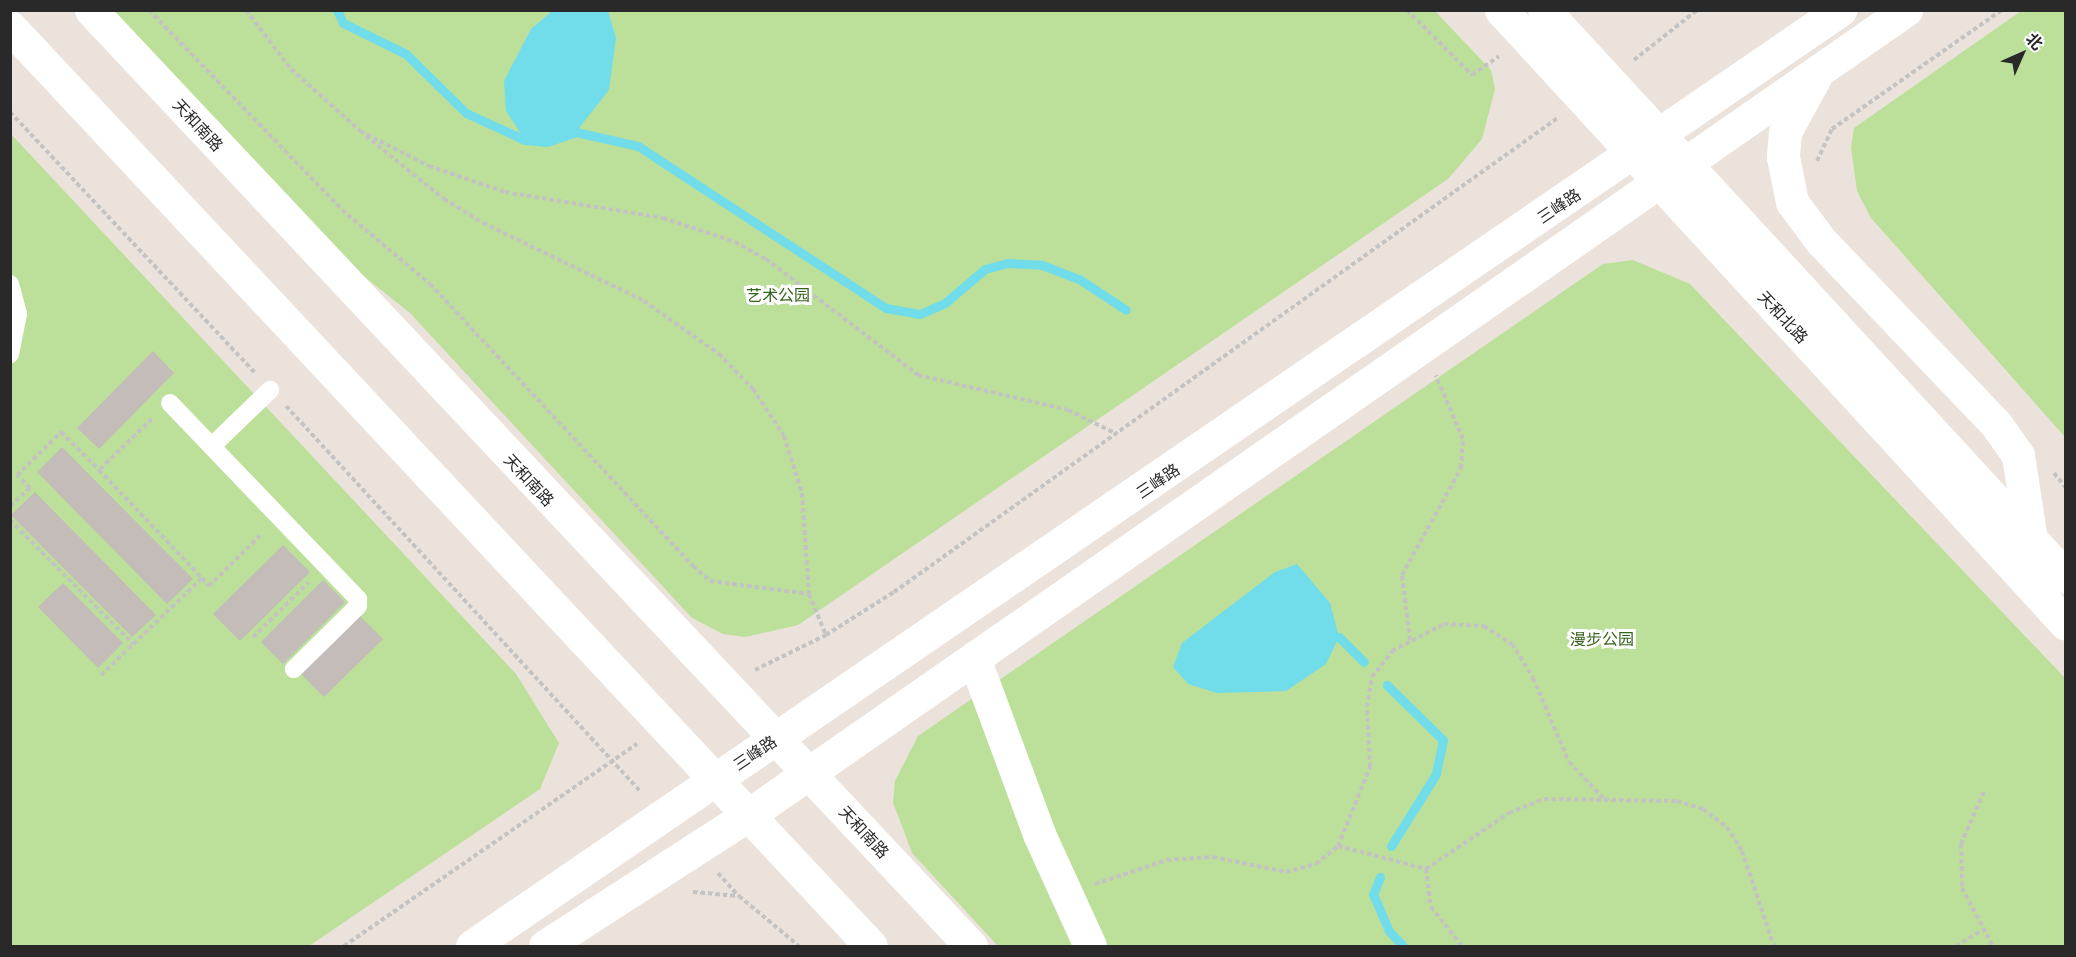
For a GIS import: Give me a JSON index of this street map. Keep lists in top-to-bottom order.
{
  "streets": {
    "street": ["天和南路", "三峰路", "天和北路"]
  },
  "crossings": [
    ["天和南路", "三峰路"],
    ["三峰路", "天和北路"]
  ],
  "parks": ["艺术公园", "漫步公园"],
  "north": "top right"
}
